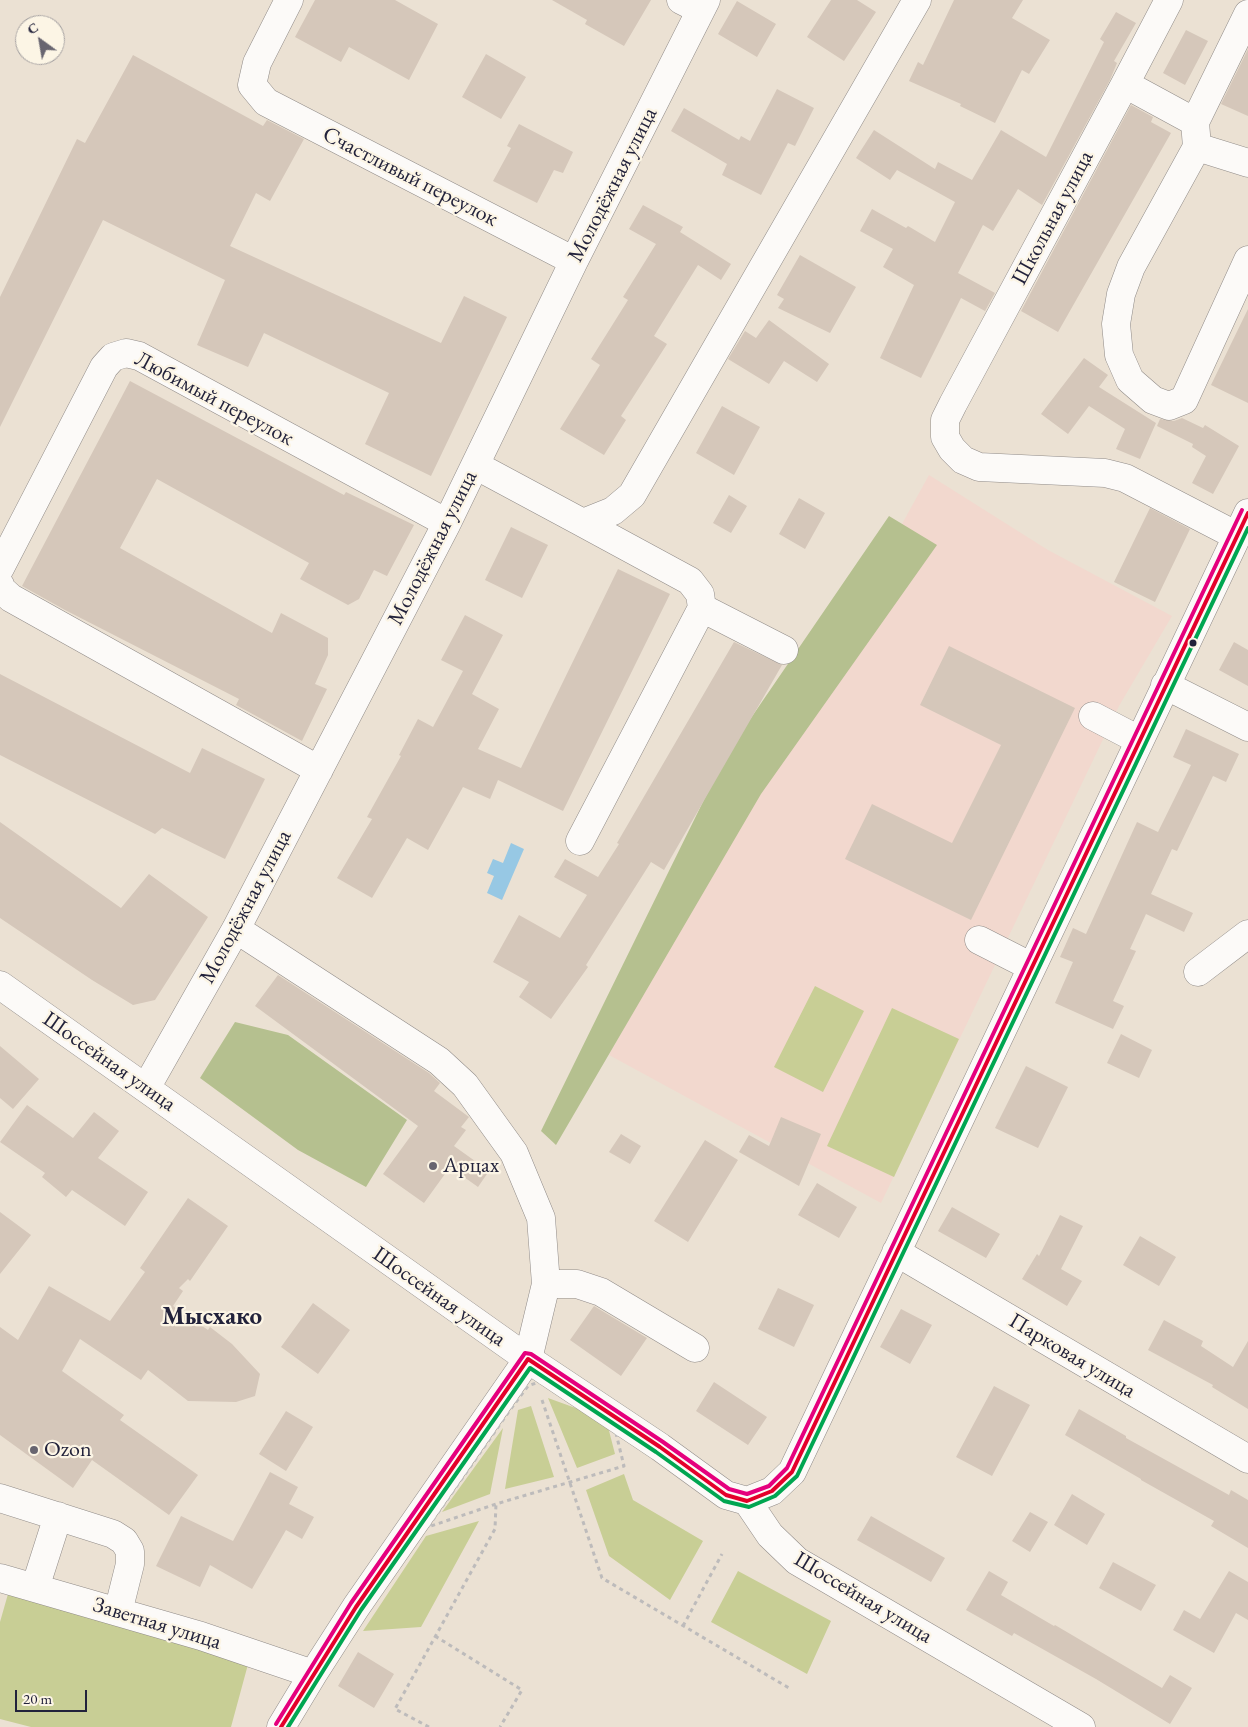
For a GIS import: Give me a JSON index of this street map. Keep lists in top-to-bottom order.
{
  "streets": {
    "street": [
      "Счастливый переулок",
      "Молодёжная улица",
      "Школьная улица",
      "Любимый переулок",
      "Шоссейная улица",
      "Парковая улица",
      "Заветная улица"
    ]
  },
  "crossings": [
    ["Счастливый переулок", "Молодёжная улица"],
    ["Молодёжная улица", "Любимый переулок"],
    ["Молодёжная улица", "Шоссейная улица"]
  ],
  "districts": ["Мысхако"],
  "places": ["Арцах", "Ozon"],
  "scale_bar": "20 m",
  "north": "top left"
}
